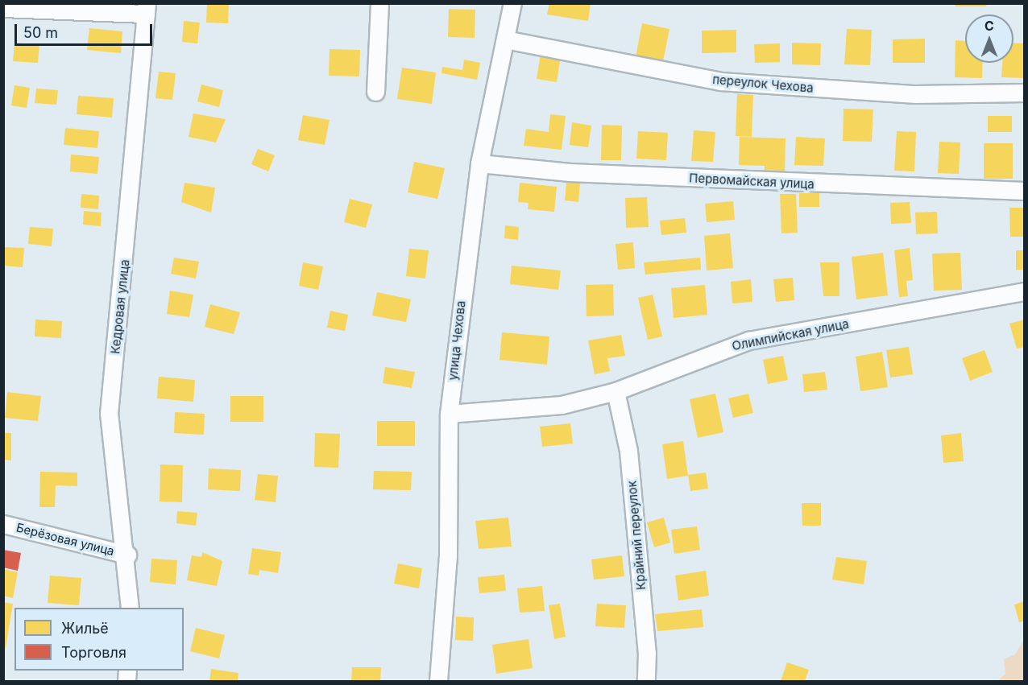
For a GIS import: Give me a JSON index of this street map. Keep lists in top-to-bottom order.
{
  "streets": {
    "street": [
      "переулок Чехова",
      "Первомайская улица",
      "Кедровая улица",
      "Олимпийская улица",
      "улица Чехова",
      "Крайний переулок",
      "Берёзовая улица"
    ]
  },
  "crossings": [
    ["переулок Чехова", "улица Чехова"],
    ["Первомайская улица", "улица Чехова"],
    ["Кедровая улица", "Берёзовая улица"],
    ["Олимпийская улица", "улица Чехова"],
    ["Олимпийская улица", "Крайний переулок"]
  ],
  "legend": ["Жильё", "Торговля"],
  "scale_bar": "50 m",
  "north": "top"
}
